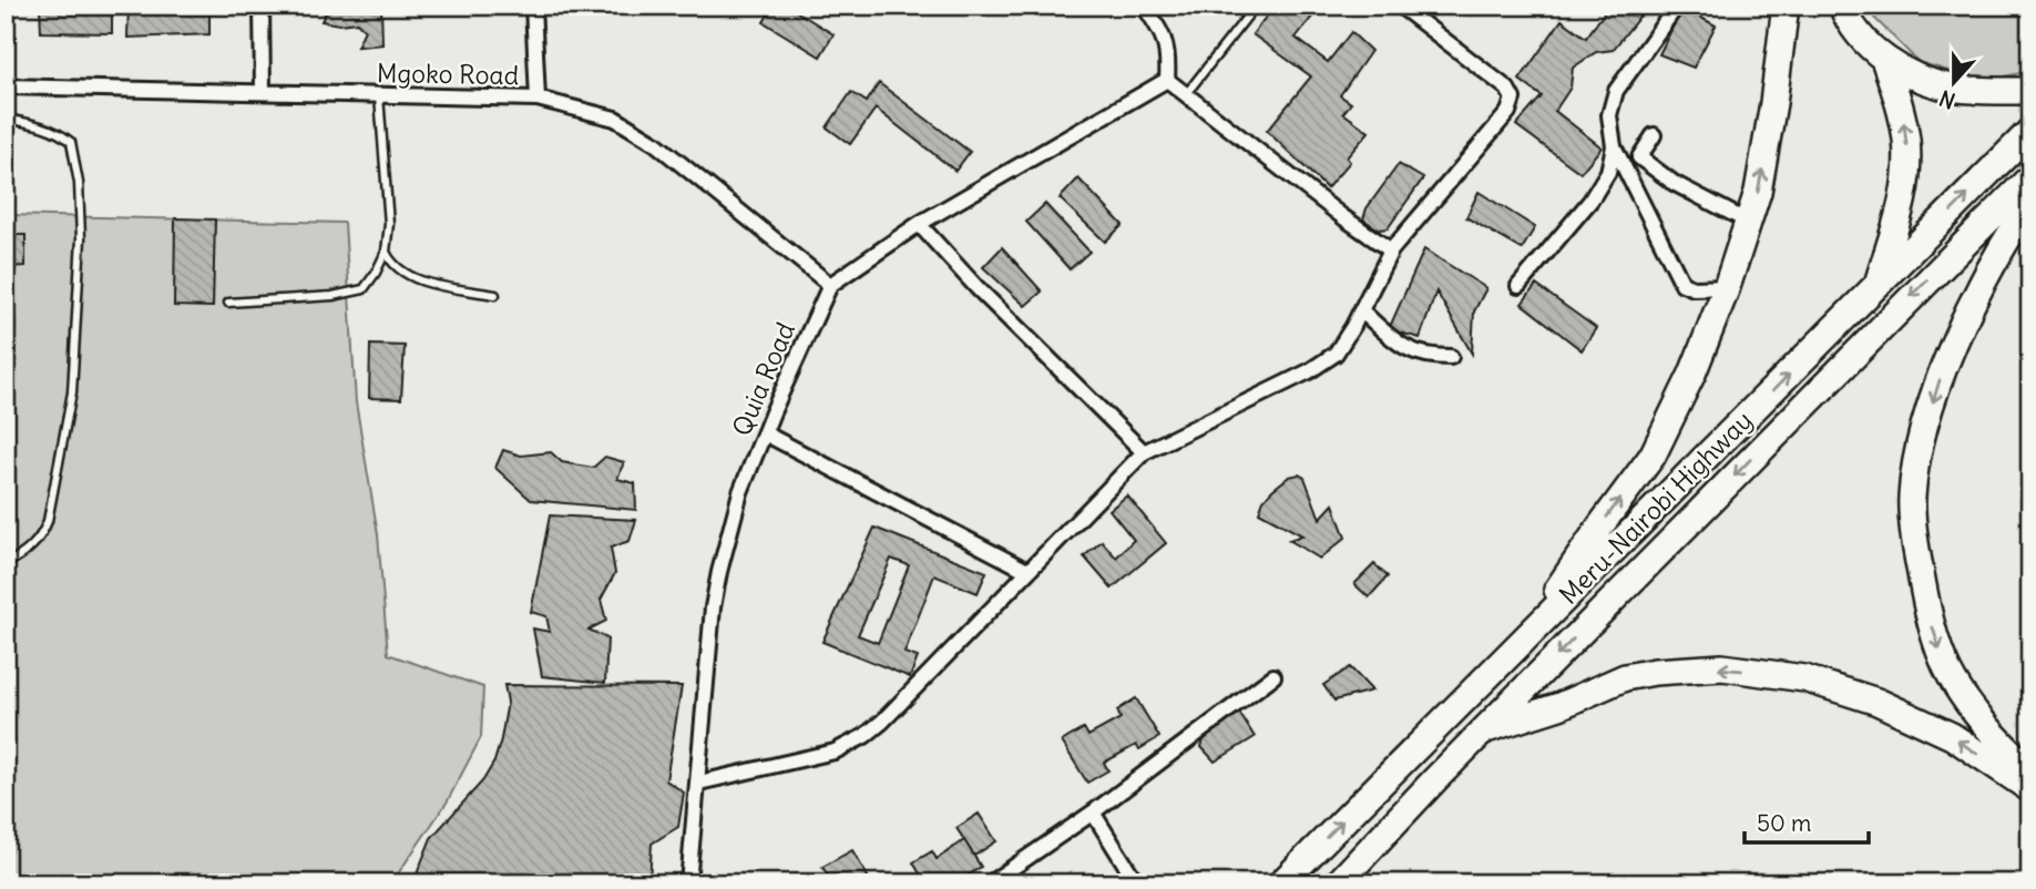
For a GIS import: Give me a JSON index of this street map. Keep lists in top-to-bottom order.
{
  "streets": {
    "highway": ["Meru-Nairobi Highway"],
    "street": ["Mgoko Road", "Quia Road"]
  },
  "crossings": [
    ["Mgoko Road", "Quia Road"]
  ],
  "scale_bar": "50 m",
  "north": "bottom"
}
